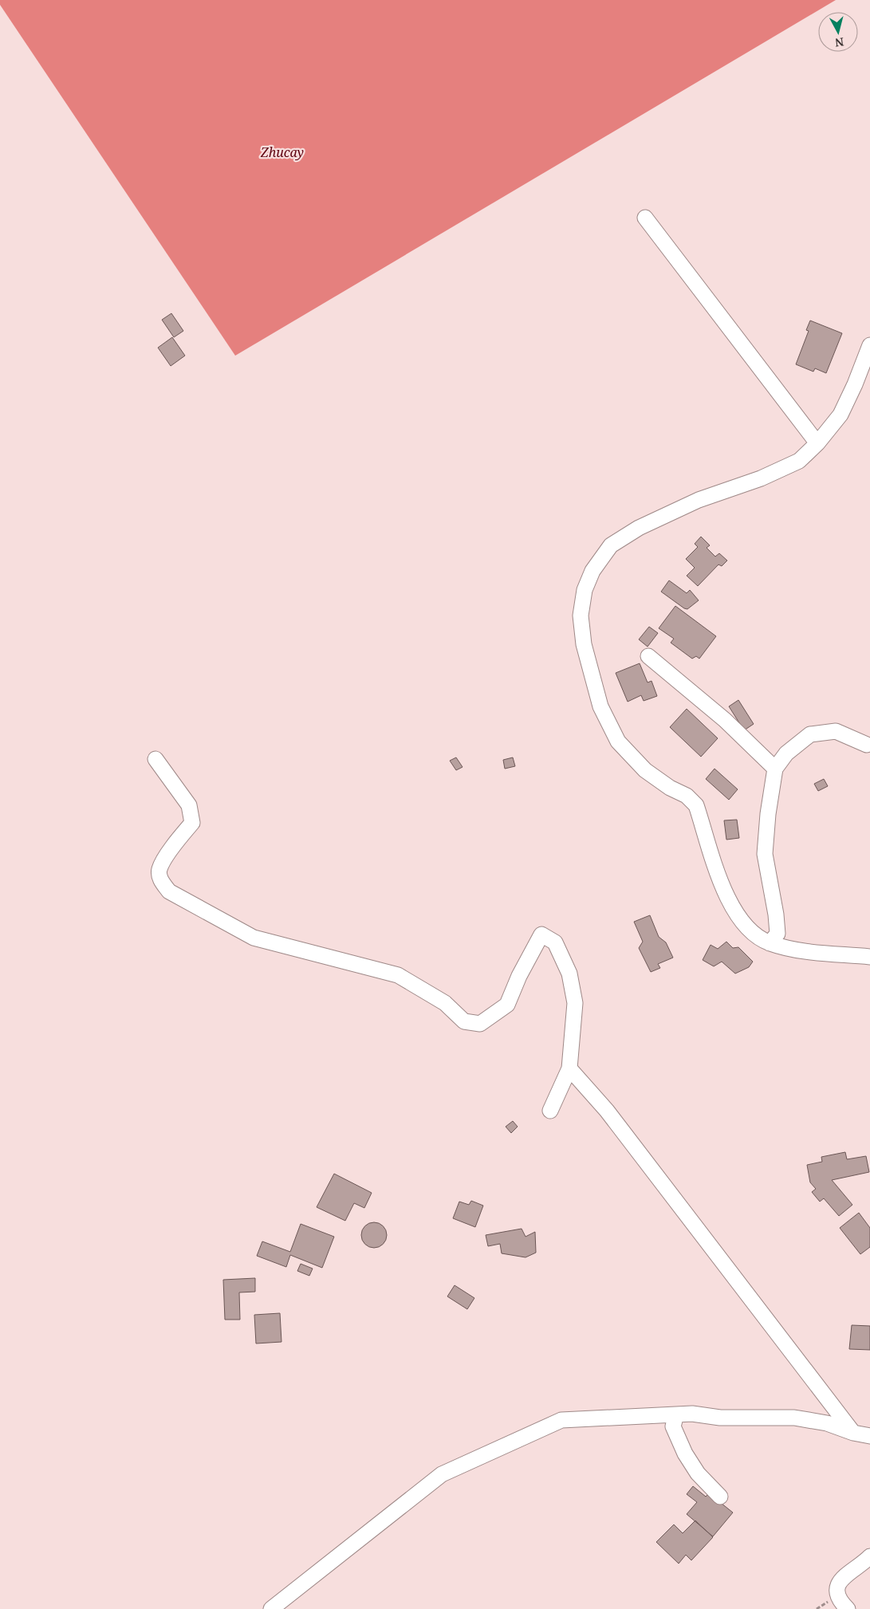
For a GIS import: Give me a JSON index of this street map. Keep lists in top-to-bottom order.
{
  "parks": ["Zhucay"],
  "north": "bottom"
}
